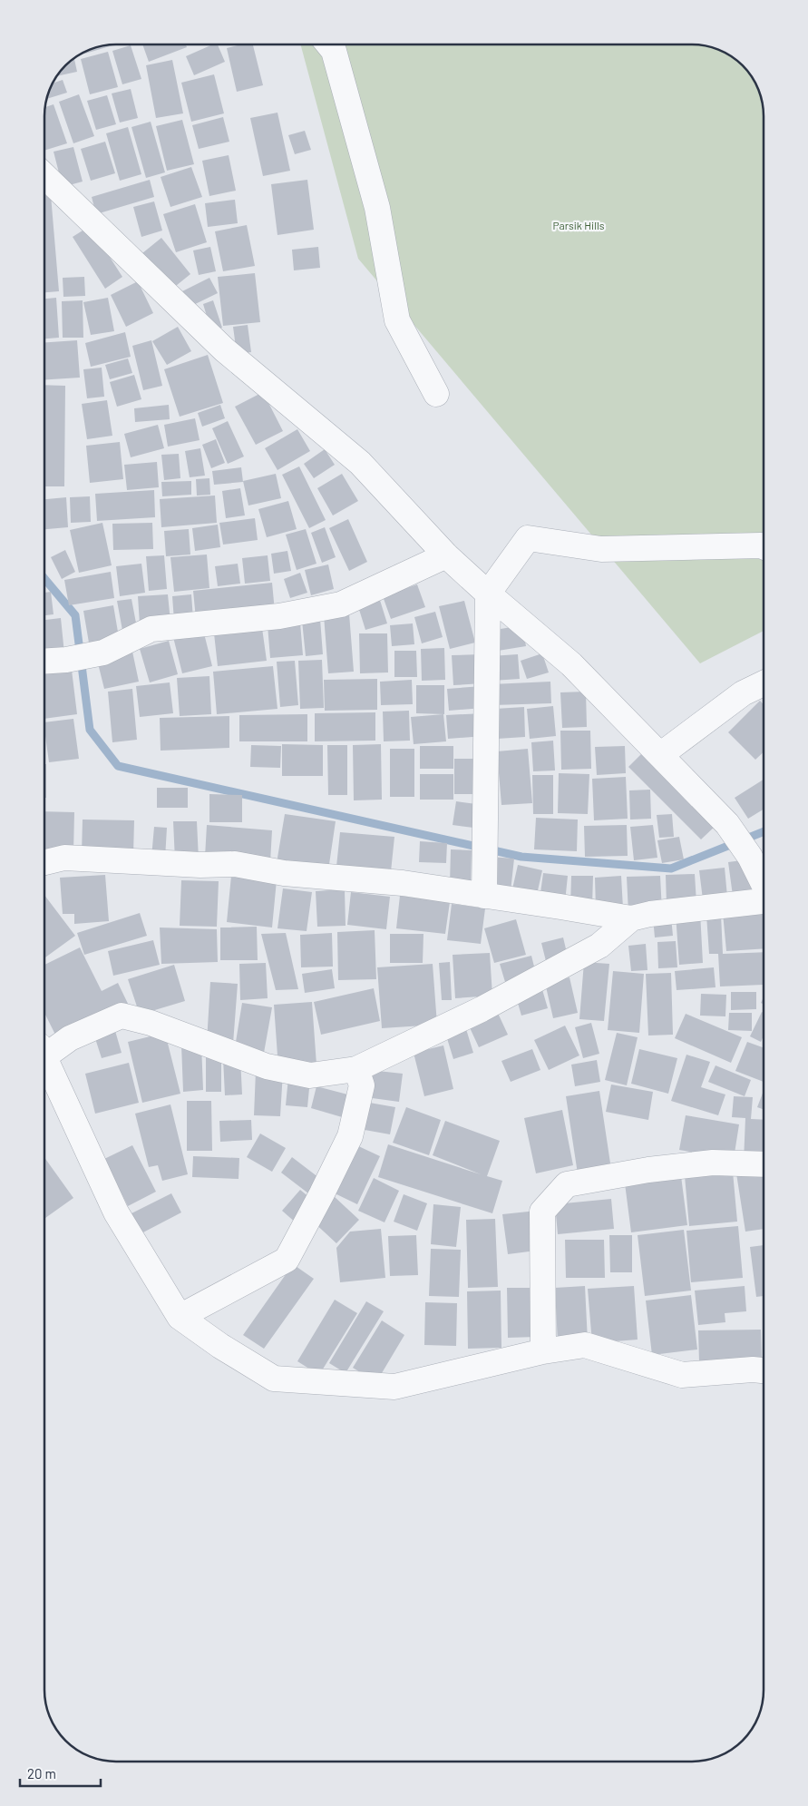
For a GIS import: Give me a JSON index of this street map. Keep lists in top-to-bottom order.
{
  "parks": ["Parsik Hills"],
  "scale_bar": "20 m"
}
